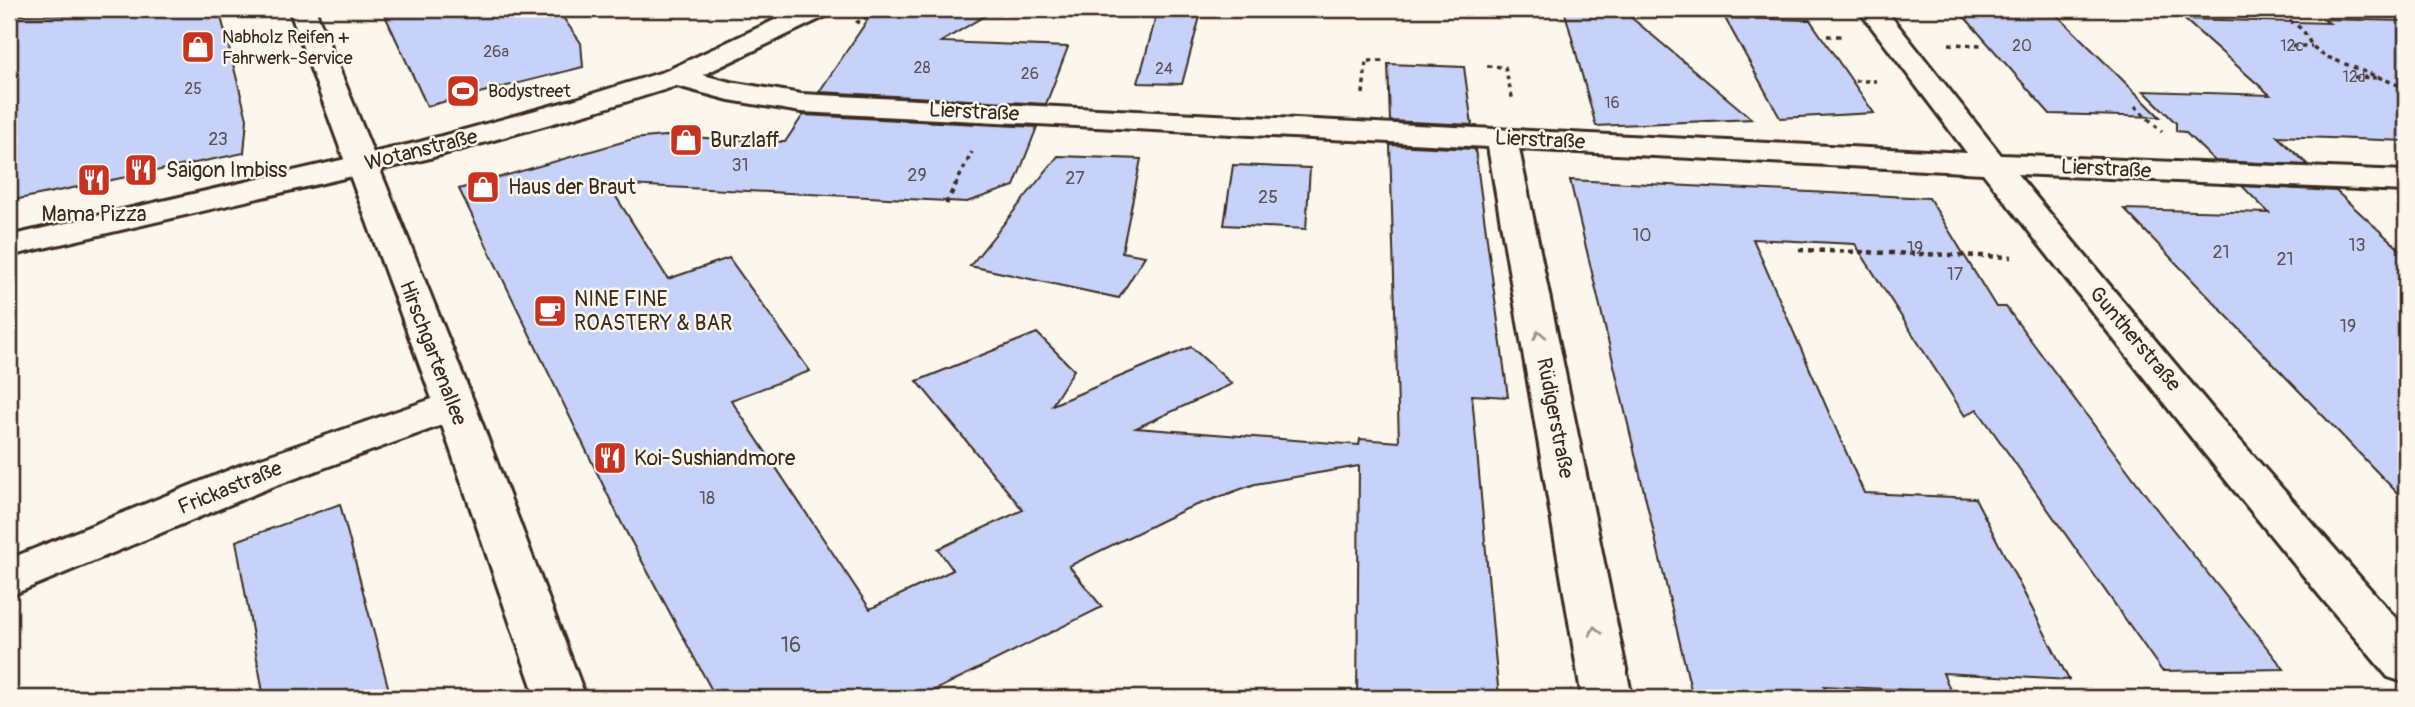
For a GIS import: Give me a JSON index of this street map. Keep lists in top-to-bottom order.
{
  "streets": {
    "street": [
      "Lierstraße",
      "Wotanstraße",
      "Guntherstraße",
      "Hirschgartenallee",
      "Rüdigerstraße",
      "Frickastraße"
    ]
  },
  "crossings": [
    ["Lierstraße", "Wotanstraße"],
    ["Lierstraße", "Guntherstraße"],
    ["Lierstraße", "Rüdigerstraße"],
    ["Wotanstraße", "Hirschgartenallee"],
    ["Hirschgartenallee", "Frickastraße"]
  ],
  "one_way": ["Rüdigerstraße"],
  "places": {
    "shop": ["Nabholz Reifen + Fahrwerk-Service", "Burzlaff", "Haus der Braut"],
    "sports": ["Bodystreet"],
    "restaurant": ["Saigon Imbiss", "Mama Pizza", "Koi-Sushiandmore"],
    "cafe": ["NINE FINE ROASTERY & BAR"]
  },
  "house_numbers": [
    "20",
    "12c",
    "26a",
    "28",
    "24",
    "26",
    "12d",
    "25",
    "16",
    "23",
    "31",
    "29",
    "27",
    "25",
    "10",
    "13",
    "19",
    "21",
    "21",
    "17",
    "19",
    "18",
    "16"
  ]
}
